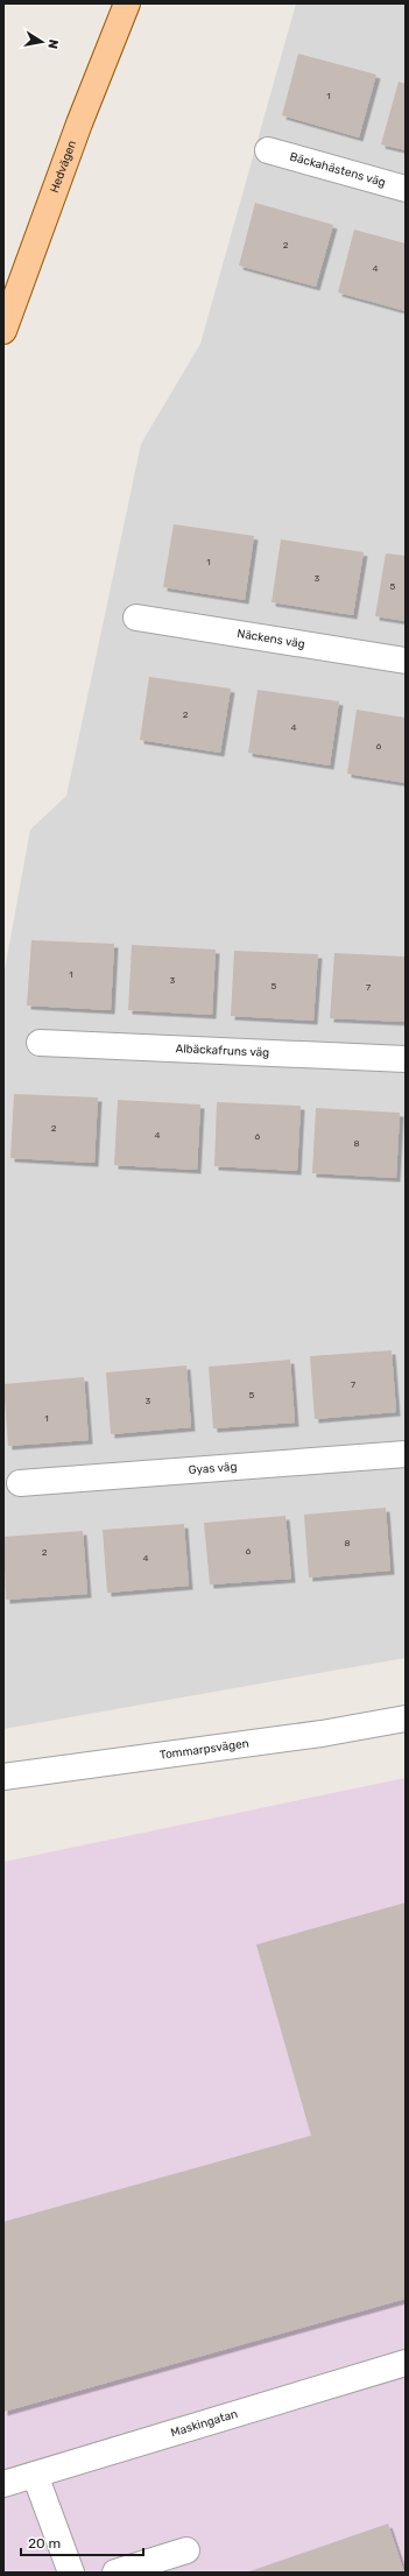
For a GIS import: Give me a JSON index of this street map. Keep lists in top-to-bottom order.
{
  "streets": {
    "main road": ["Hedvägen"],
    "street": [
      "Bäckahästens väg",
      "Näckens väg",
      "Albäckafruns väg",
      "Gyas väg",
      "Tommarpsvägen",
      "Maskingatan"
    ]
  },
  "house_numbers": [
    "1",
    "2",
    "4",
    "1",
    "3",
    "5",
    "2",
    "4",
    "6",
    "1",
    "3",
    "5",
    "7",
    "2",
    "4",
    "6",
    "8",
    "7",
    "5",
    "3",
    "1",
    "8",
    "6",
    "2",
    "4"
  ],
  "scale_bar": "20 m",
  "north": "right"
}
